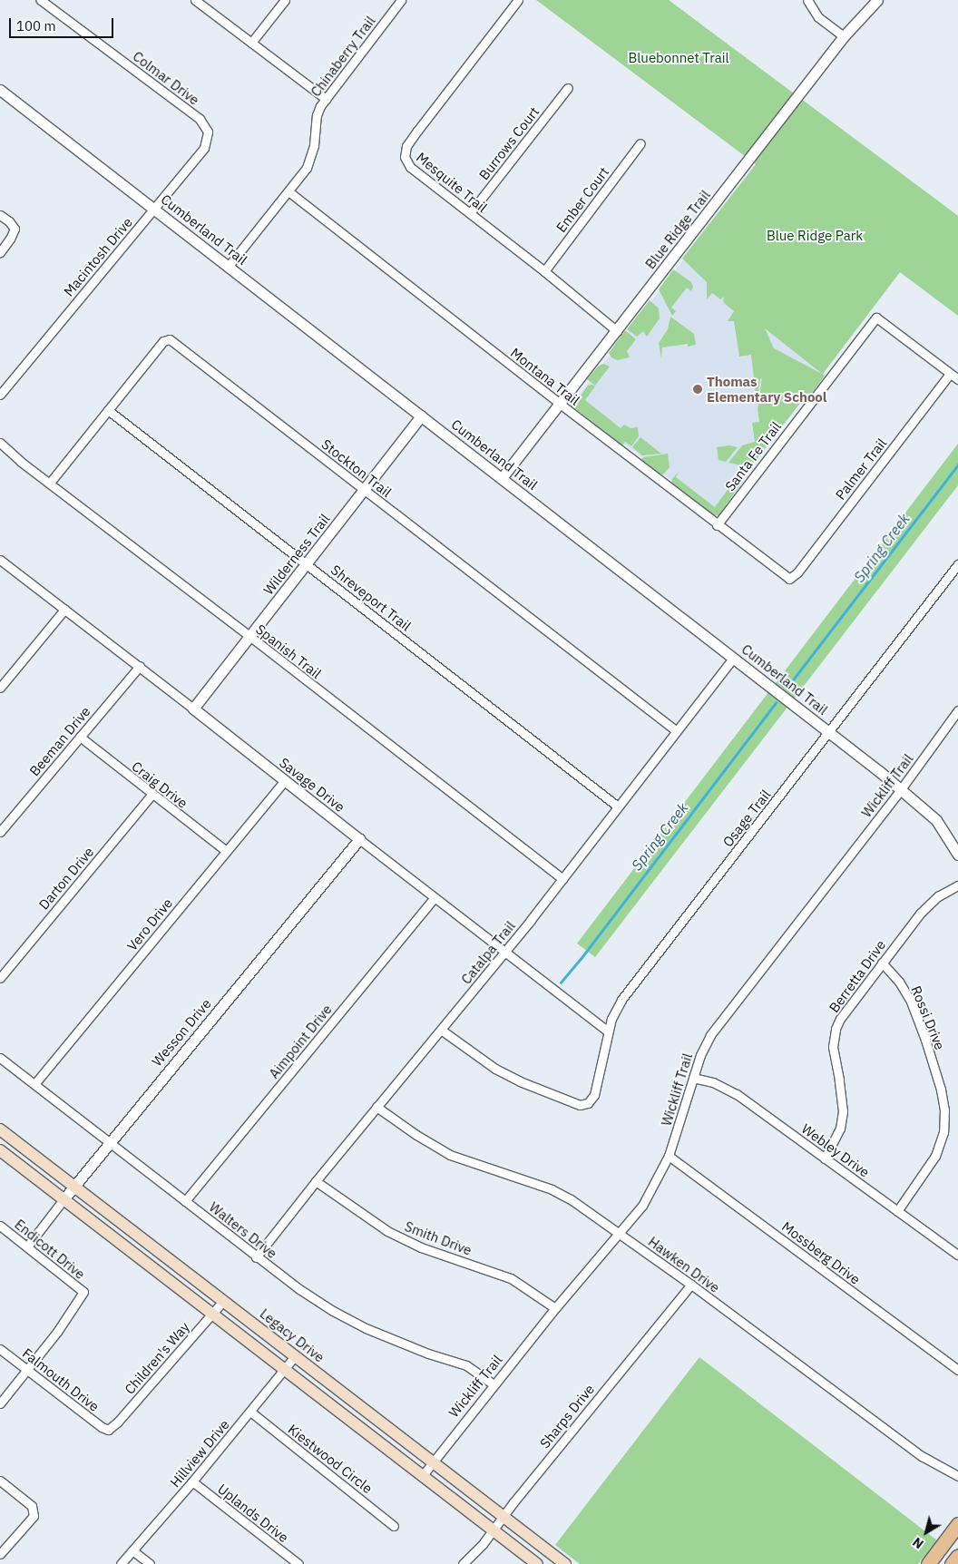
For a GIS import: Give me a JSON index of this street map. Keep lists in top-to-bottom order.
{
  "streets": {
    "main road": ["Legacy Drive"],
    "street": [
      "Chinaberry Trail",
      "Colmar Drive",
      "Burrows Court",
      "Mesquite Trail",
      "Ember Court",
      "Cumberland Trail",
      "Blue Ridge Trail",
      "Macintosh Drive",
      "Montana Trail",
      "Santa Fe Trail",
      "Stockton Trail",
      "Palmer Trail",
      "Wilderness Trail",
      "Shreveport Trail",
      "Spanish Trail",
      "Beeman Drive",
      "Craig Drive",
      "Savage Drive",
      "Wickliff Trail",
      "Osage Trail",
      "Darton Drive",
      "Vero Drive",
      "Catalpa Trail",
      "Berretta Drive",
      "Rossi Drive",
      "Wesson Drive",
      "Aimpoint Drive",
      "Webley Drive",
      "Walters Drive",
      "Smith Drive",
      "Endicott Drive",
      "Mossberg Drive",
      "Hawken Drive",
      "Children's Way",
      "Falmouth Drive",
      "Sharps Drive",
      "Hillview Drive",
      "Kiestwood Circle",
      "Uplands Drive"
    ]
  },
  "crossings": [
    ["Chinaberry Trail", "Cumberland Trail"],
    ["Chinaberry Trail", "Montana Trail"],
    ["Colmar Drive", "Macintosh Drive"],
    ["Burrows Court", "Mesquite Trail"],
    ["Mesquite Trail", "Ember Court"],
    ["Mesquite Trail", "Blue Ridge Trail"],
    ["Cumberland Trail", "Blue Ridge Trail"],
    ["Cumberland Trail", "Macintosh Drive"],
    ["Cumberland Trail", "Wilderness Trail"],
    ["Cumberland Trail", "Wickliff Trail"],
    ["Cumberland Trail", "Osage Trail"],
    ["Cumberland Trail", "Catalpa Trail"],
    ["Blue Ridge Trail", "Montana Trail"],
    ["Montana Trail", "Santa Fe Trail"],
    ["Montana Trail", "Palmer Trail"],
    ["Santa Fe Trail", "Palmer Trail"],
    ["Stockton Trail", "Wilderness Trail"],
    ["Stockton Trail", "Shreveport Trail"],
    ["Stockton Trail", "Spanish Trail"],
    ["Stockton Trail", "Catalpa Trail"],
    ["Wilderness Trail", "Shreveport Trail"],
    ["Wilderness Trail", "Spanish Trail"],
    ["Wilderness Trail", "Savage Drive"],
    ["Shreveport Trail", "Catalpa Trail"],
    ["Spanish Trail", "Catalpa Trail"],
    ["Beeman Drive", "Craig Drive"],
    ["Beeman Drive", "Savage Drive"],
    ["Craig Drive", "Darton Drive"],
    ["Craig Drive", "Vero Drive"],
    ["Savage Drive", "Osage Trail"],
    ["Savage Drive", "Vero Drive"],
    ["Savage Drive", "Catalpa Trail"],
    ["Savage Drive", "Wesson Drive"],
    ["Savage Drive", "Aimpoint Drive"],
    ["Wickliff Trail", "Webley Drive"],
    ["Wickliff Trail", "Walters Drive"],
    ["Wickliff Trail", "Smith Drive"],
    ["Wickliff Trail", "Mossberg Drive"],
    ["Wickliff Trail", "Hawken Drive"],
    ["Wickliff Trail", "Legacy Drive"],
    ["Osage Trail", "Catalpa Trail"],
    ["Vero Drive", "Walters Drive"],
    ["Catalpa Trail", "Walters Drive"],
    ["Catalpa Trail", "Smith Drive"],
    ["Catalpa Trail", "Hawken Drive"],
    ["Berretta Drive", "Rossi Drive"],
    ["Berretta Drive", "Webley Drive"],
    ["Rossi Drive", "Webley Drive"],
    ["Wesson Drive", "Walters Drive"],
    ["Wesson Drive", "Endicott Drive"],
    ["Wesson Drive", "Legacy Drive"],
    ["Aimpoint Drive", "Walters Drive"],
    ["Endicott Drive", "Falmouth Drive"],
    ["Hawken Drive", "Sharps Drive"],
    ["Legacy Drive", "Children's Way"],
    ["Legacy Drive", "Sharps Drive"],
    ["Legacy Drive", "Hillview Drive"],
    ["Children's Way", "Falmouth Drive"],
    ["Hillview Drive", "Kiestwood Circle"],
    ["Hillview Drive", "Uplands Drive"]
  ],
  "water": ["Spring Creek"],
  "parks": ["Bluebonnet Trail", "Blue Ridge Park"],
  "places": ["Thomas Elementary School"],
  "scale_bar": "100 m",
  "north": "bottom left"
}
